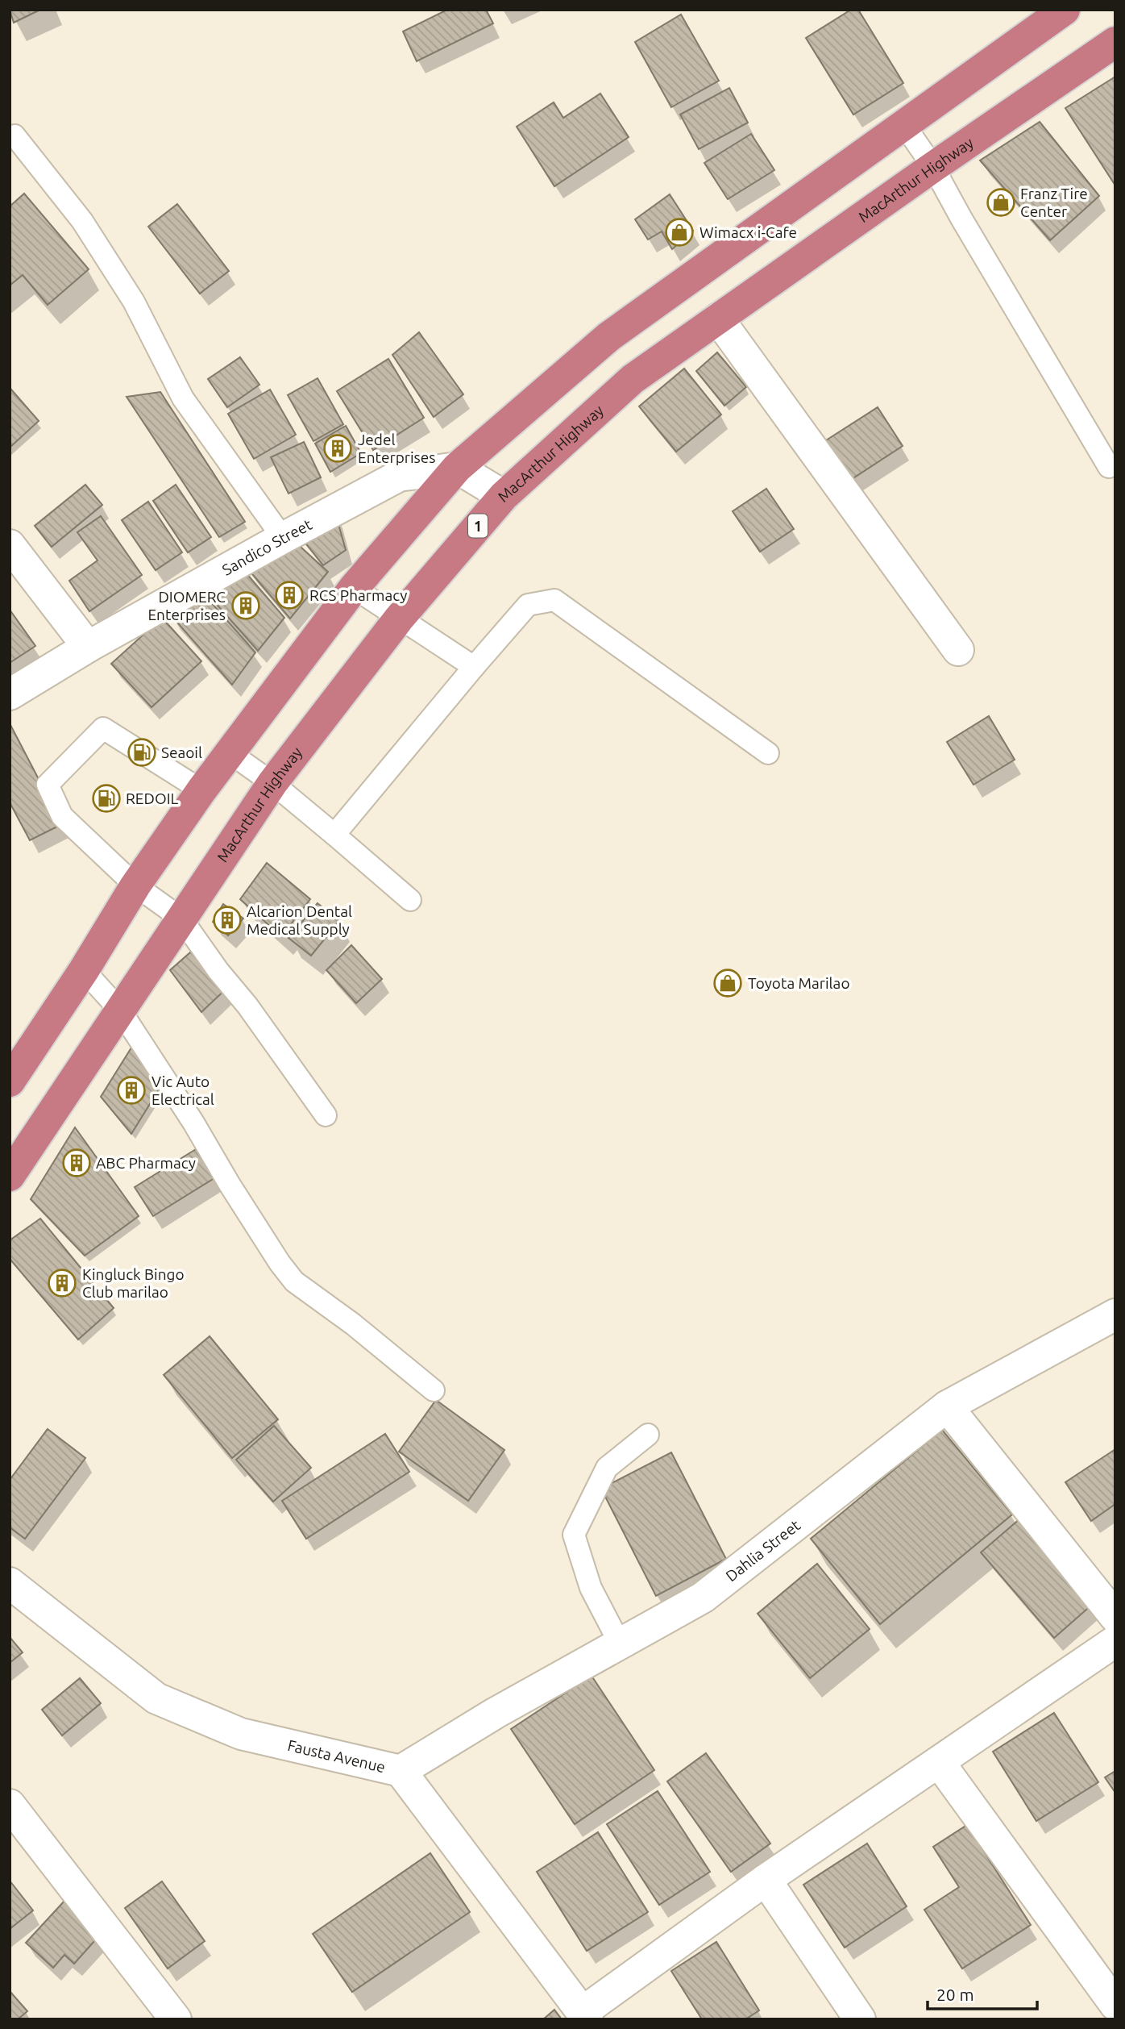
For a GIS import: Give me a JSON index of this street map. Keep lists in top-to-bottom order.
{
  "streets": {
    "highway": ["MacArthur Highway", "1"],
    "street": ["Sandico Street", "Dahlia Street", "Fausta Avenue"]
  },
  "crossings": [
    ["Dahlia Street", "Fausta Avenue"]
  ],
  "places": {
    "shop": ["Franz Tire Center", "Wimacx i-Cafe", "Toyota Marilao"],
    "building": [
      "Jedel Enterprises",
      "RCS Pharmacy",
      "DIOMERC Enterprises",
      "Alcarion Dental Medical Supply",
      "Vic Auto Electrical",
      "ABC Pharmacy",
      "Kingluck Bingo Club marilao"
    ],
    "fuel station": ["Seaoil", "REDOIL"]
  },
  "scale_bar": "20 m"
}
